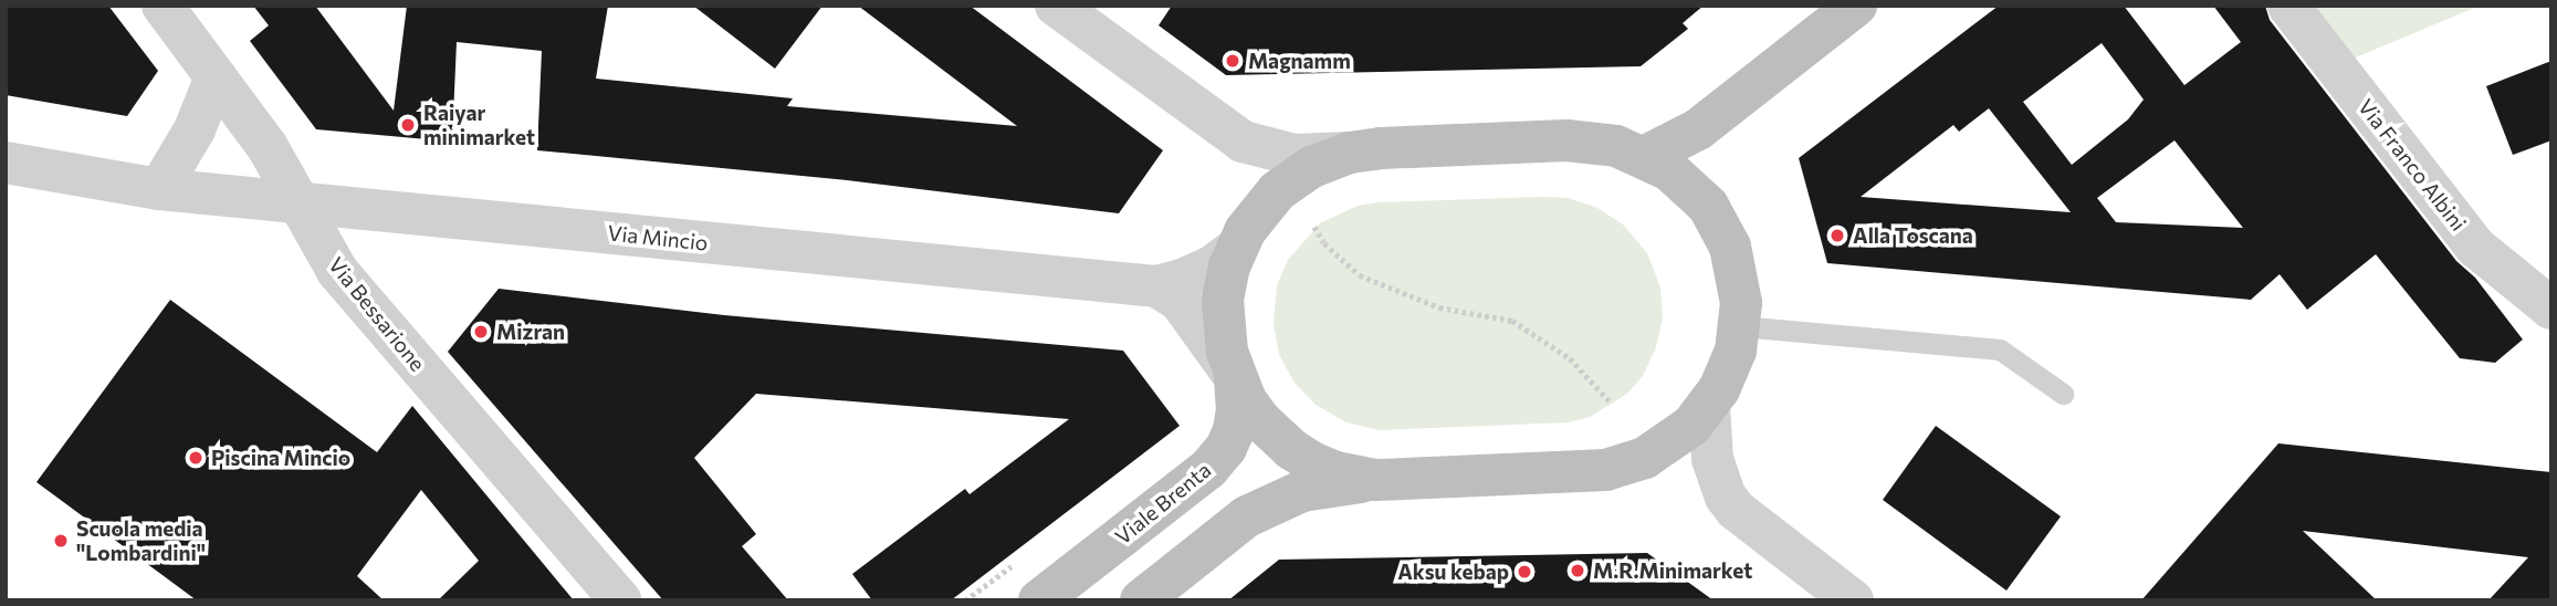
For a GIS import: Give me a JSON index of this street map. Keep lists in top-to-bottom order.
{
  "streets": {
    "street": [
      "Via Franco Albini",
      "Via Mincio",
      "Via Bessarione",
      "Viale Brenta"
    ]
  },
  "crossings": [
    ["Via Mincio", "Via Bessarione"]
  ],
  "places": [
    "Magnamm",
    "Raiyar minimarket",
    "Alla Toscana",
    "Mizran",
    "Piscina Mincio",
    "Scuola media \"Lombardini\"",
    "M.R.Minimarket",
    "Aksu kebap"
  ]
}
